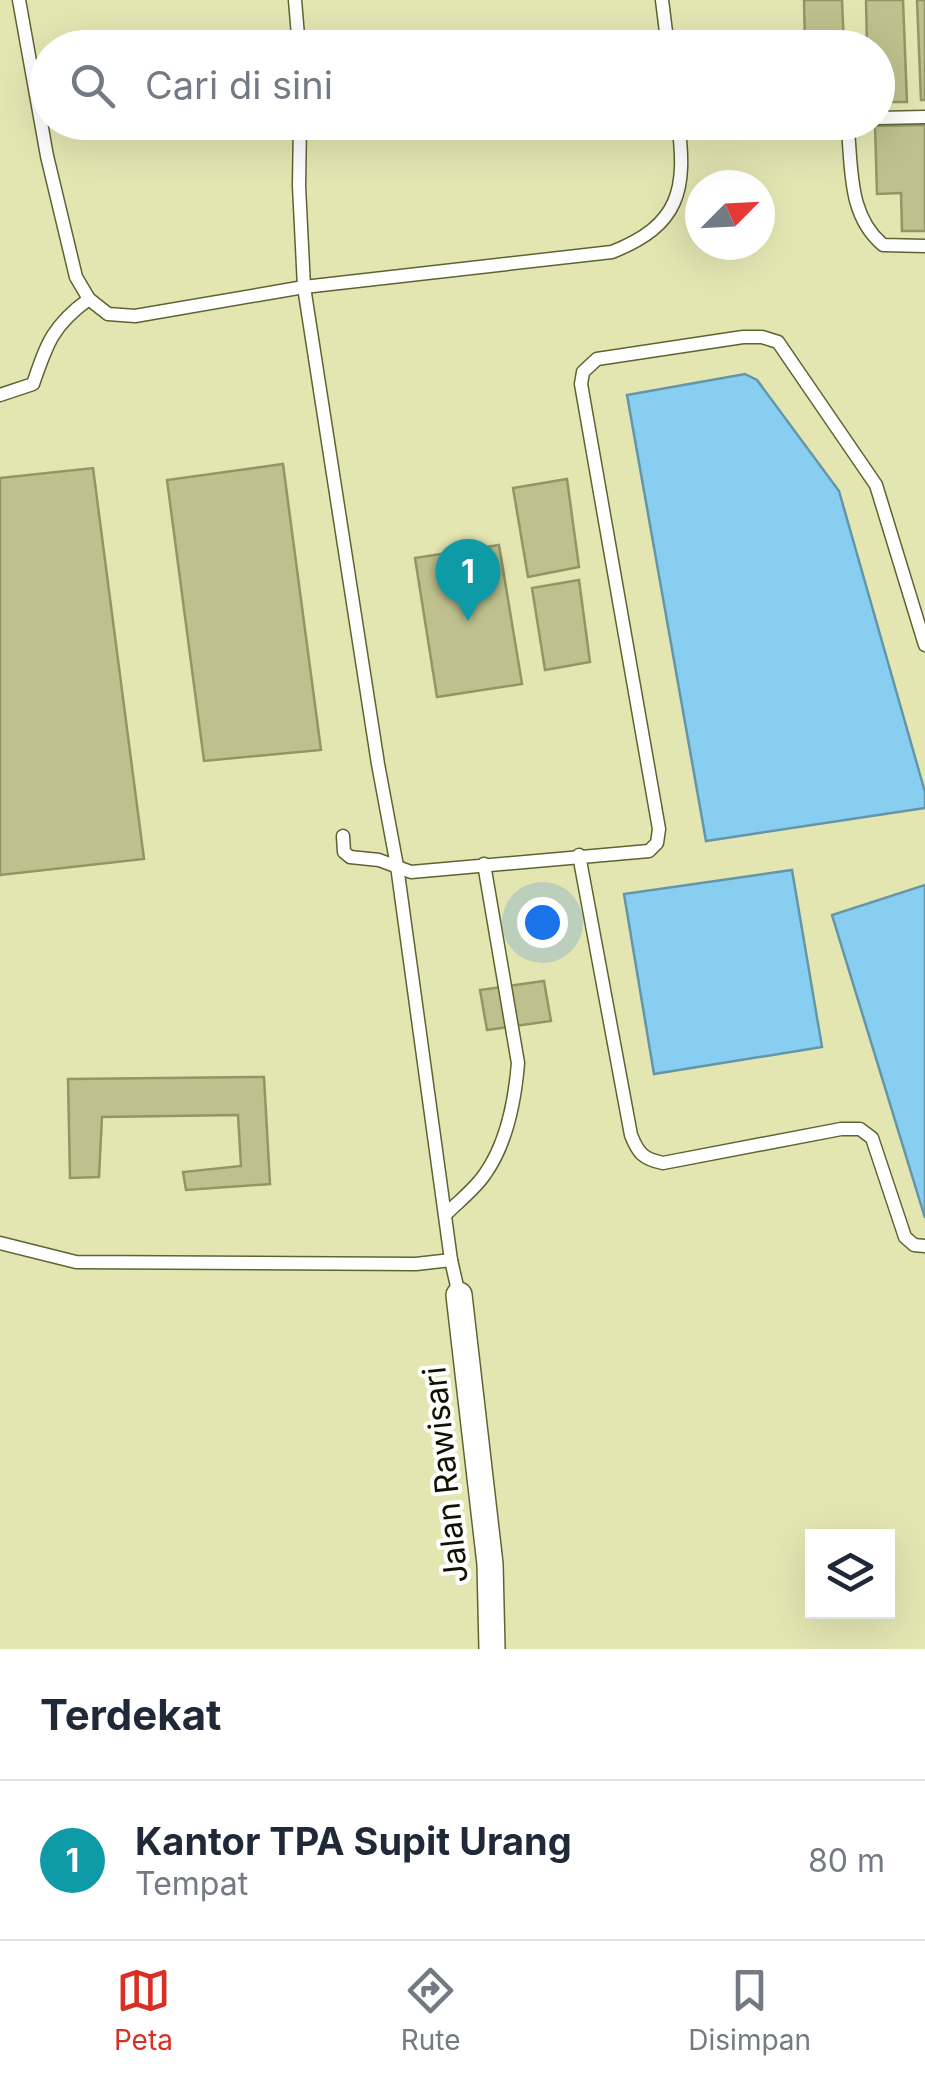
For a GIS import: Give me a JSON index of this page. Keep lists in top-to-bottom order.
{
  "streets": {
    "street": ["Jalan Rawisari"]
  },
  "north": "top right",
  "page": {
    "search": "Cari di sini",
    "pins": "1",
    "heading": "Terdekat",
    "list": [
      {
        "mark": "1",
        "name": "Kantor TPA Supit Urang",
        "note": "Tempat",
        "value": "80 m"
      }
    ],
    "nav": ["Peta", "Rute", "Disimpan"]
  }
}
